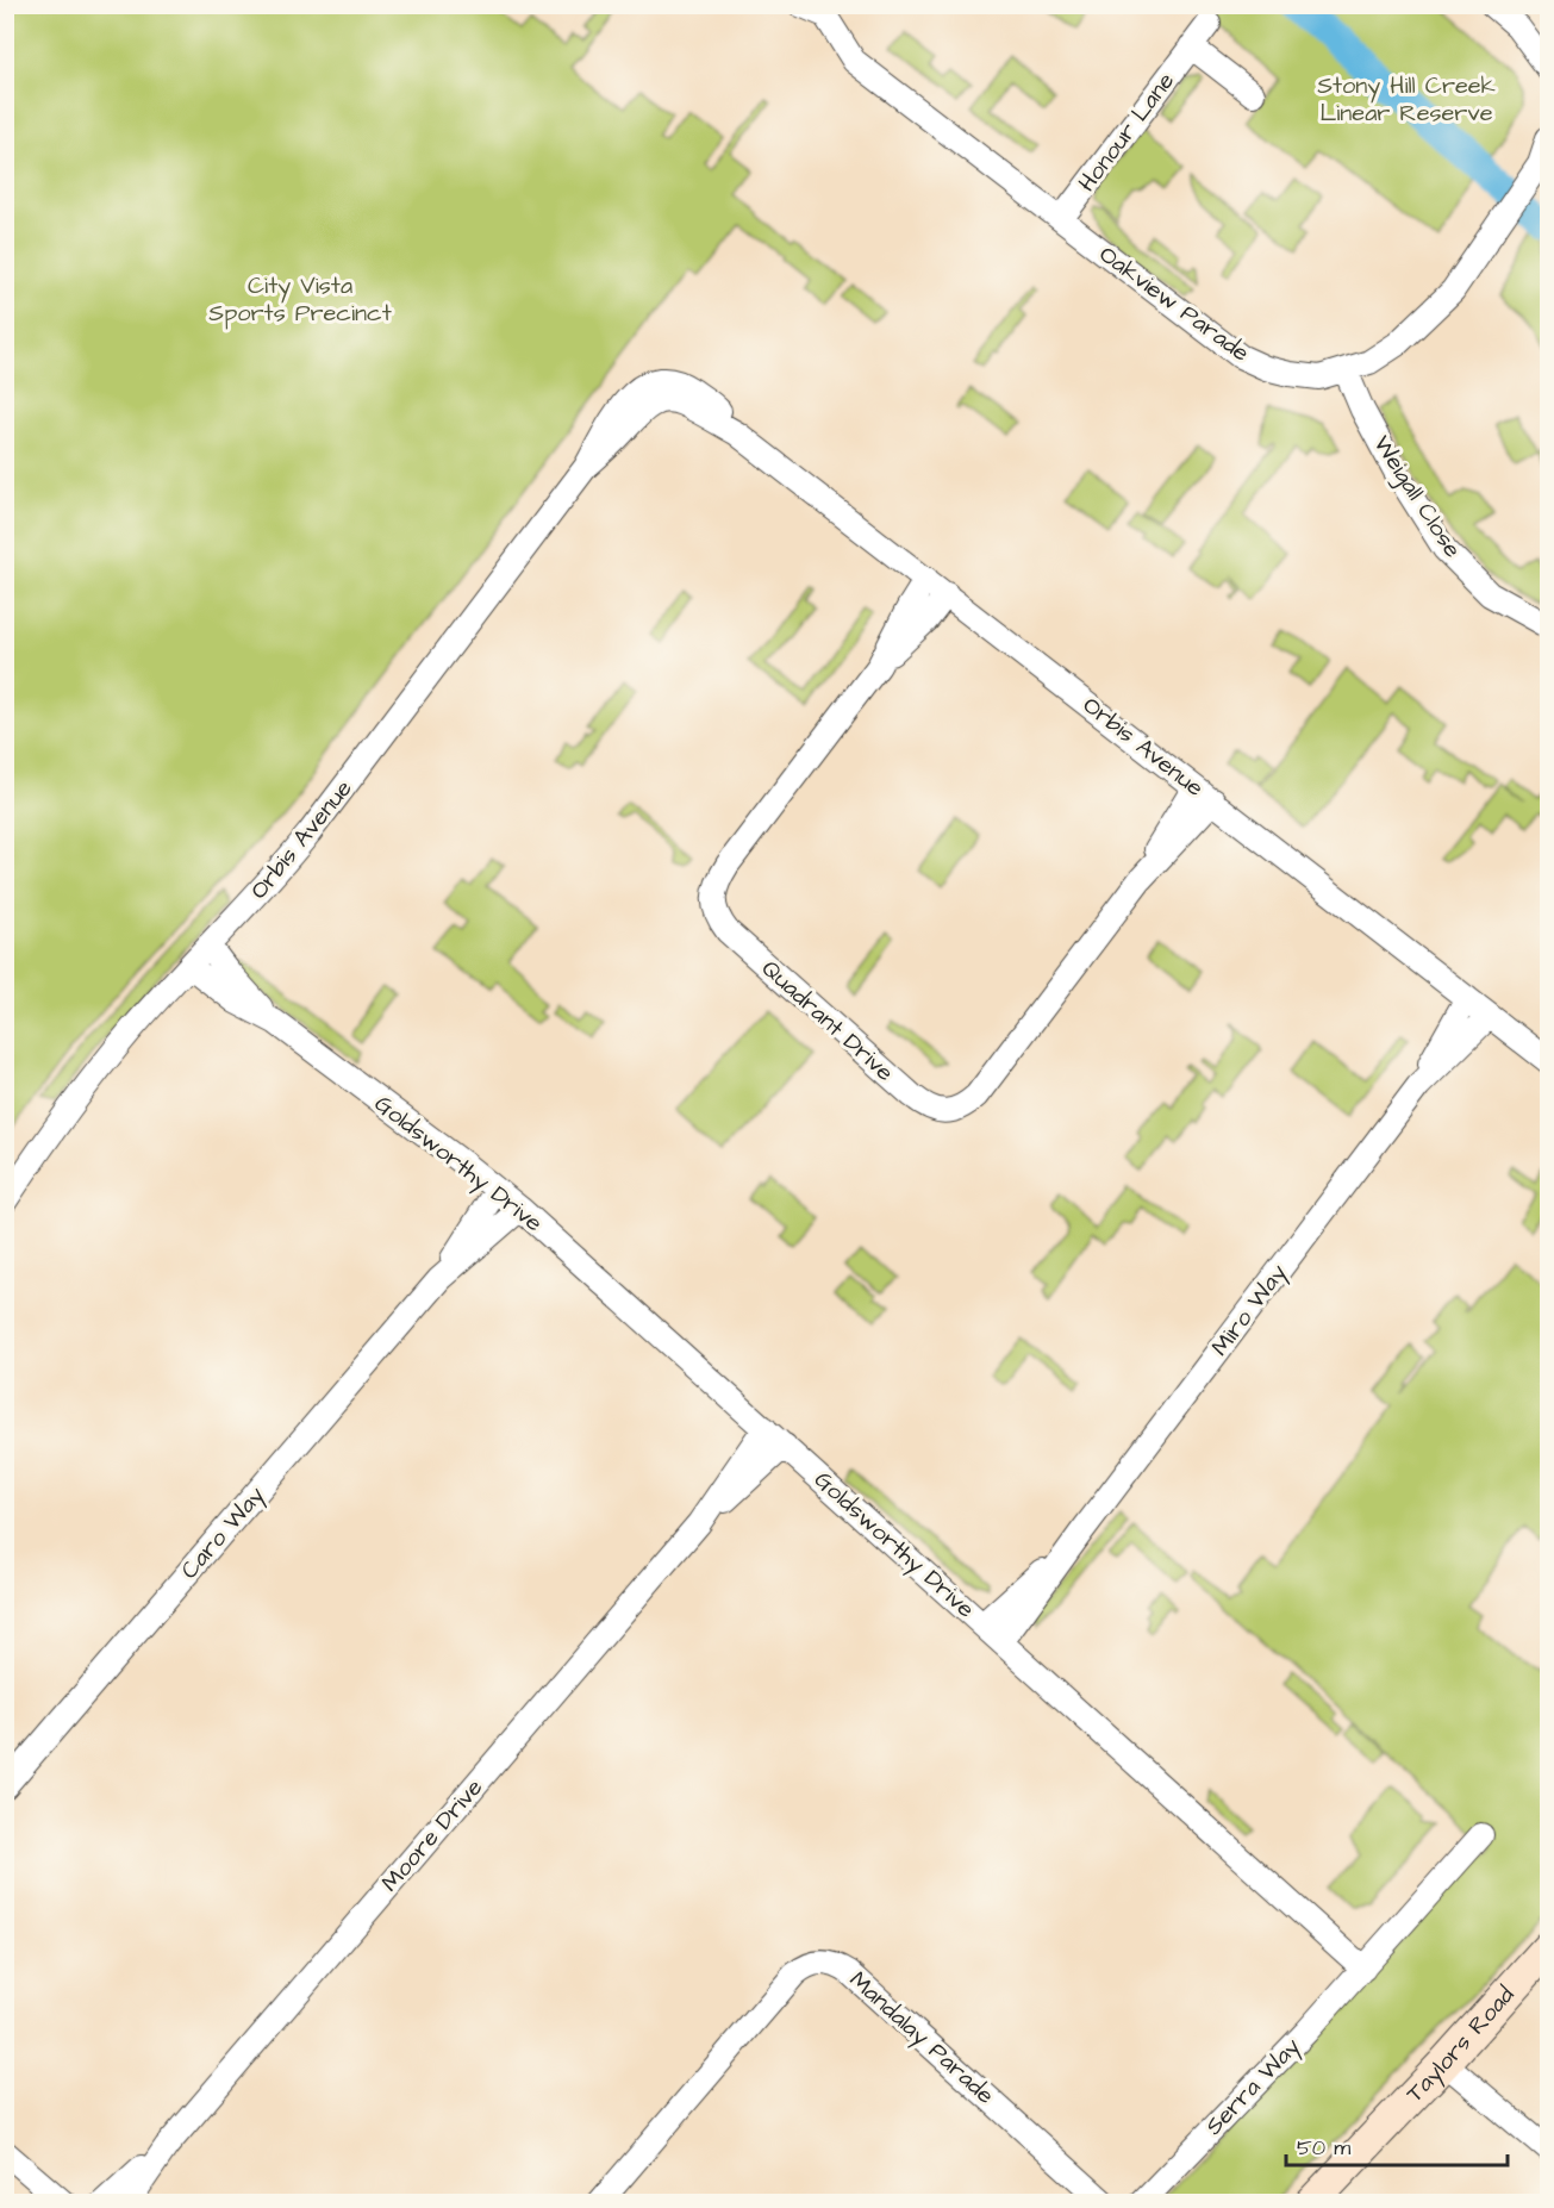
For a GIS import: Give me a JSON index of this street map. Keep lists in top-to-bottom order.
{
  "streets": {
    "street": [
      "Honour Lane",
      "Oakview Parade",
      "Weigall Close",
      "Orbis Avenue",
      "Quadrant Drive",
      "Goldsworthy Drive",
      "Miro Way",
      "Caro Way",
      "Moore Drive",
      "Mandalay Parade",
      "Taylors Road",
      "Serra Way"
    ]
  },
  "crossings": [
    ["Honour Lane", "Oakview Parade"],
    ["Oakview Parade", "Weigall Close"],
    ["Orbis Avenue", "Quadrant Drive"],
    ["Orbis Avenue", "Goldsworthy Drive"],
    ["Orbis Avenue", "Miro Way"],
    ["Goldsworthy Drive", "Miro Way"],
    ["Goldsworthy Drive", "Caro Way"],
    ["Goldsworthy Drive", "Moore Drive"],
    ["Goldsworthy Drive", "Serra Way"]
  ],
  "parks": ["Stony Hill Creek Linear Reserve", "City Vista Sports Precinct"],
  "scale_bar": "50 m"
}
